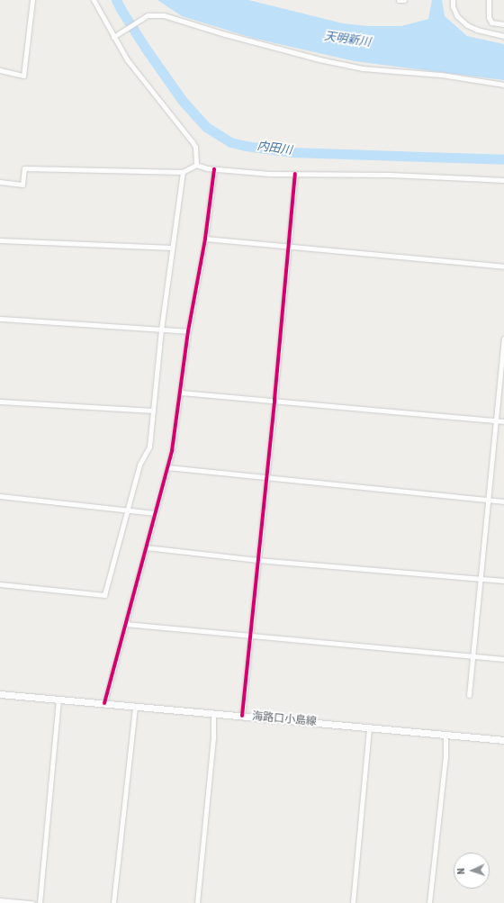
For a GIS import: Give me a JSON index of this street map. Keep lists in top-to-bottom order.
{
  "streets": {
    "main road": ["海路口小島線"]
  },
  "water": ["天明新川", "内田川"],
  "north": "left"
}
